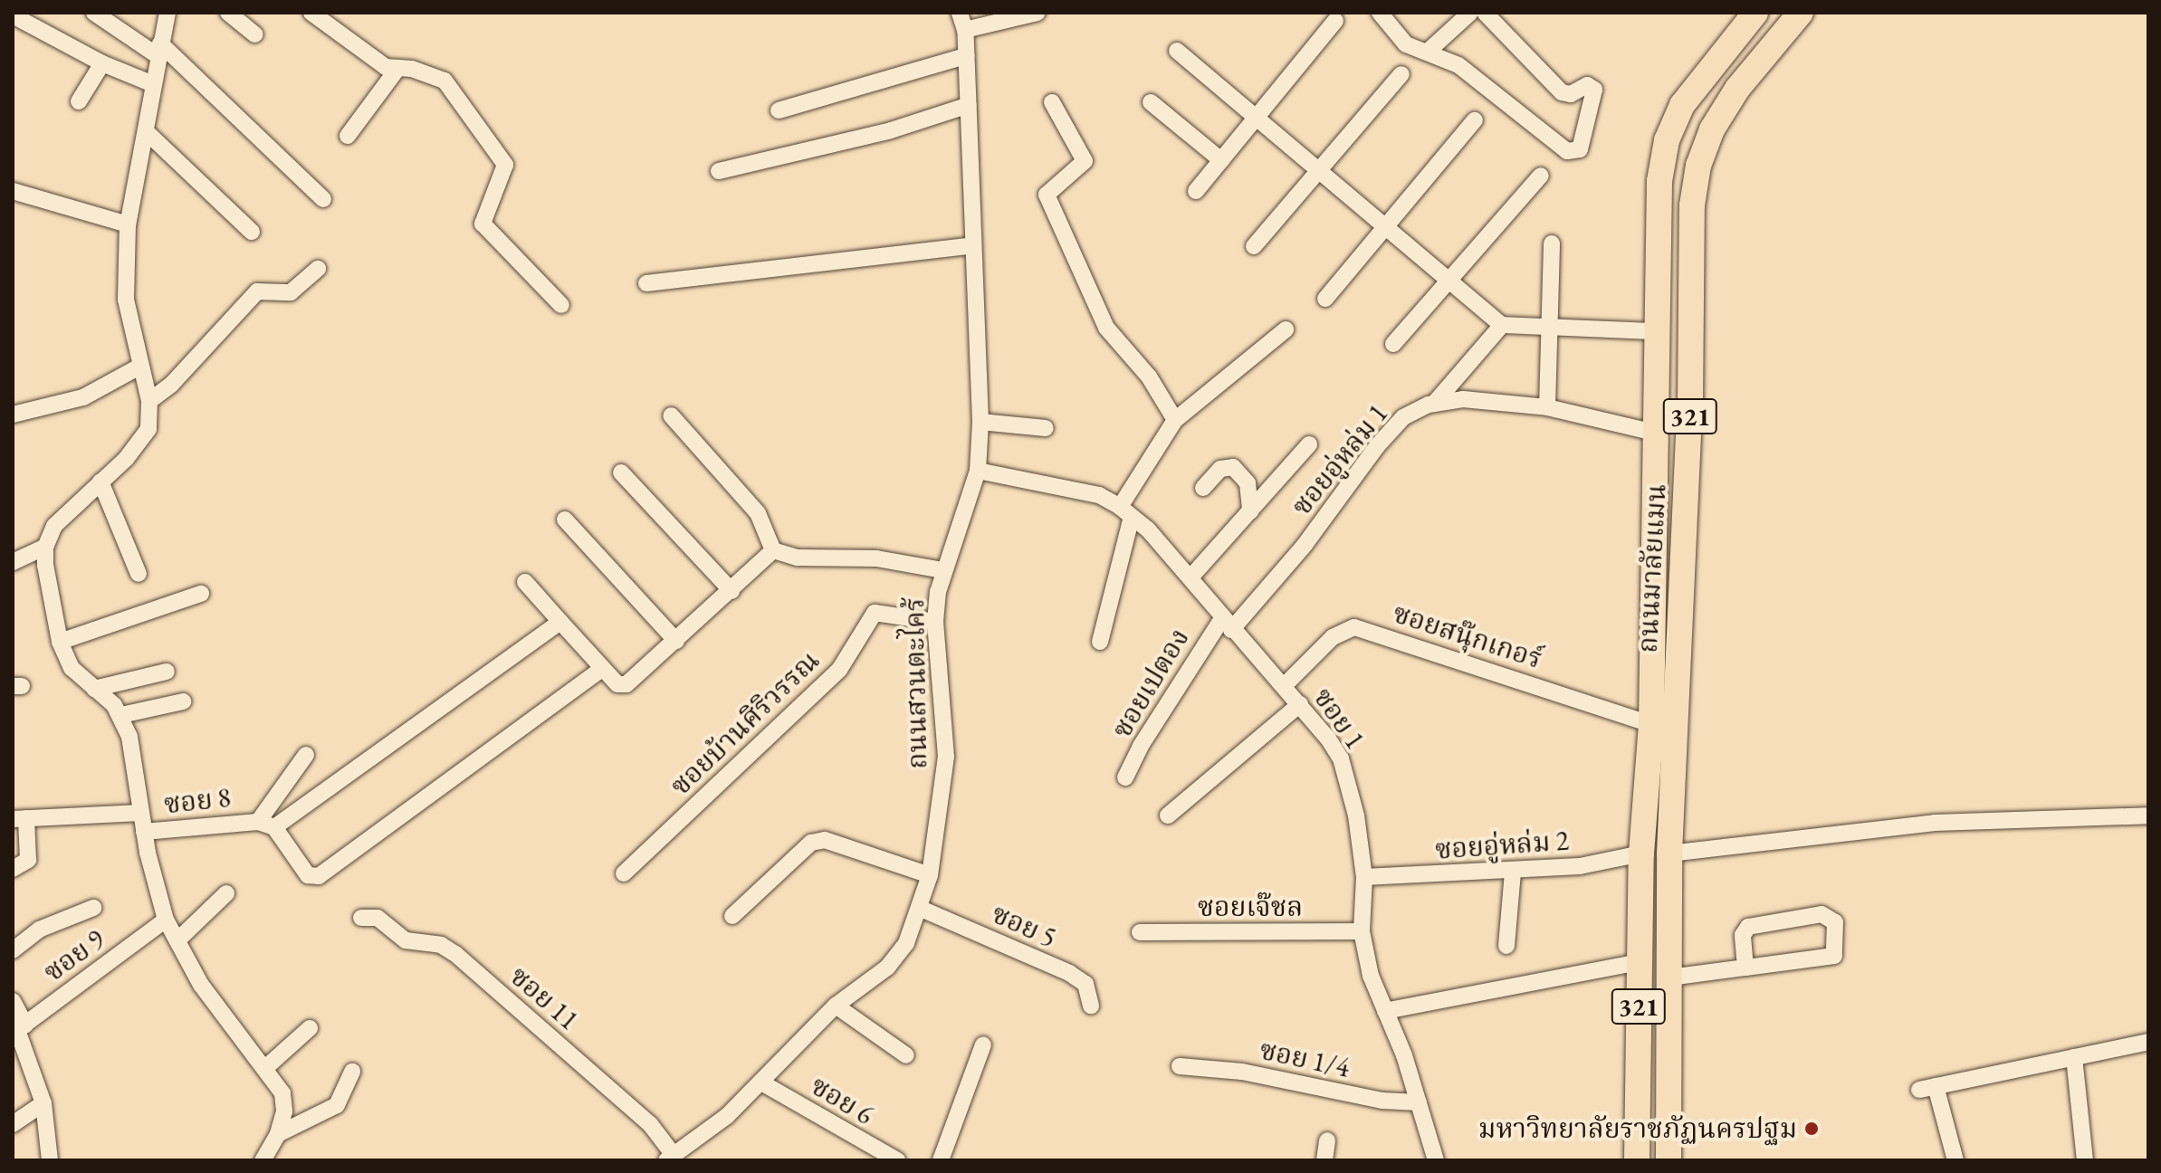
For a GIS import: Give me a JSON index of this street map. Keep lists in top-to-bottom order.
{
  "streets": {
    "highway": ["321", "ถนนมาลัยแมน"],
    "street": [
      "ซอยอู่หล่ม 1",
      "ซอยสนุ๊กเกอร์",
      "ถนนสวนตะไคร้",
      "ซอยเปตอง",
      "ซอย 1",
      "ซอยบ้านศิริวรรณ",
      "ซอย 8",
      "ซอยอู่หล่ม 2",
      "ซอยเจ๊ชล",
      "ซอย 5",
      "ซอย 9",
      "ซอย 11",
      "ซอย 1/4",
      "ซอย 6"
    ]
  },
  "crossings": [
    ["ซอยอู่หล่ม 1", "ถนนมาลัยแมน"],
    ["ซอยอู่หล่ม 1", "ซอยเปตอง"],
    ["ซอยอู่หล่ม 1", "ซอย 1"],
    ["ถนนมาลัยแมน", "ซอยสนุ๊กเกอร์"],
    ["ถนนมาลัยแมน", "ซอยอู่หล่ม 2"],
    ["ซอยสนุ๊กเกอร์", "ซอย 1"],
    ["ถนนสวนตะไคร้", "ซอย 1"],
    ["ถนนสวนตะไคร้", "ซอยบ้านศิริวรรณ"],
    ["ถนนสวนตะไคร้", "ซอย 5"],
    ["ถนนสวนตะไคร้", "ซอย 11"],
    ["ถนนสวนตะไคร้", "ซอย 6"],
    ["ซอยเปตอง", "ซอย 1"],
    ["ซอย 1", "ซอยอู่หล่ม 2"],
    ["ซอย 1", "ซอยเจ๊ชล"],
    ["ซอย 1", "ซอย 1/4"]
  ],
  "places": ["มหาวิทยาลัยราชภัฏนครปฐม"]
}
